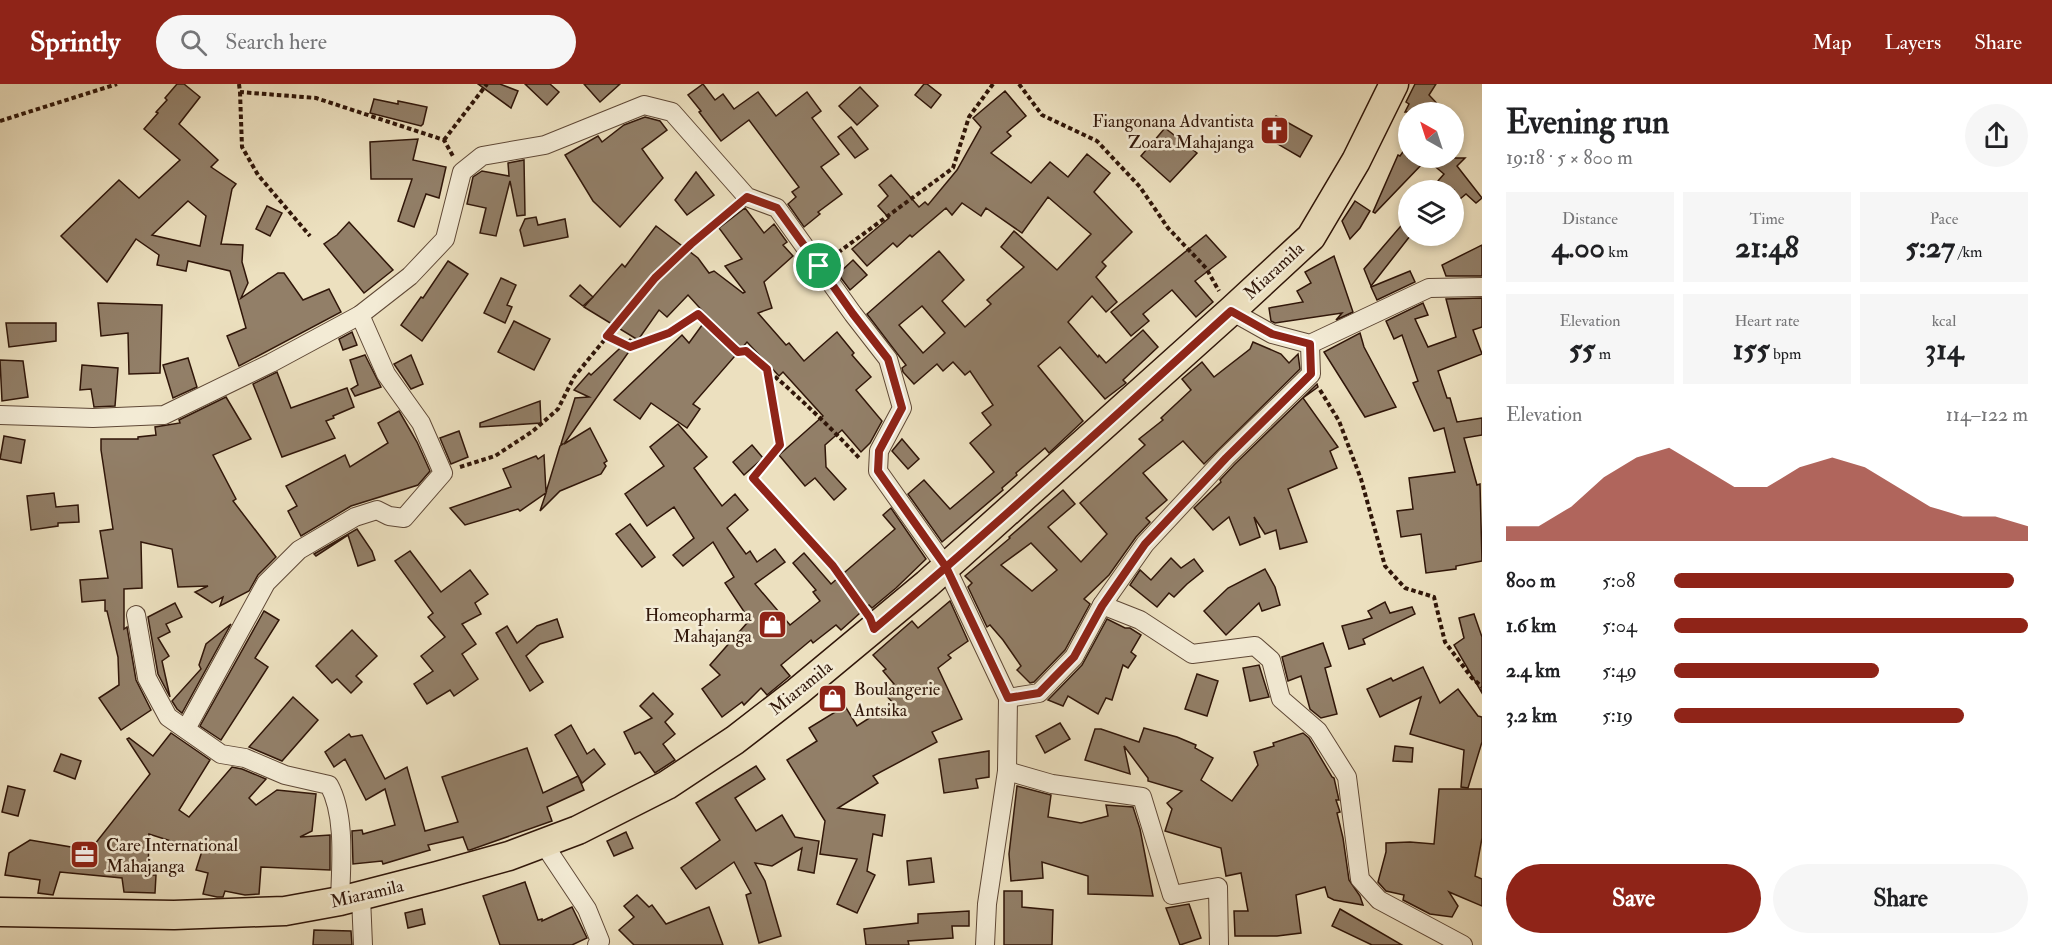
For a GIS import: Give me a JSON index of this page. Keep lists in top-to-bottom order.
{
  "streets": {
    "main road": ["Miaramila"]
  },
  "places": {
    "church": ["Fiangonana Advantista Zoara Mahajanga"],
    "shop": ["Homeopharma Mahajanga", "Boulangerie Antsika"],
    "office": ["Care International Mahajanga"]
  },
  "north": "top left",
  "page": {
    "header": "Sprintly",
    "search": "Search here",
    "nav": ["Map", "Layers", "Share"],
    "heading": ["Evening run", "19:18 · 5 × 800 m"],
    "stats": [
      ["Distance", "4.00 km"],
      ["Time", "21:48"],
      ["Pace", "5:27 /km"],
      ["Elevation", "55 m"],
      ["Heart rate", "155 bpm"],
      ["kcal", "314"]
    ],
    "chart": ["Elevation", "114–122 m"],
    "list": [
      {
        "name": "800 m",
        "note": "5:08"
      },
      {
        "name": "1.6 km",
        "note": "5:04"
      },
      {
        "name": "2.4 km",
        "note": "5:49"
      },
      {
        "name": "3.2 km",
        "note": "5:19"
      }
    ],
    "buttons": ["Save", "Share"]
  }
}
